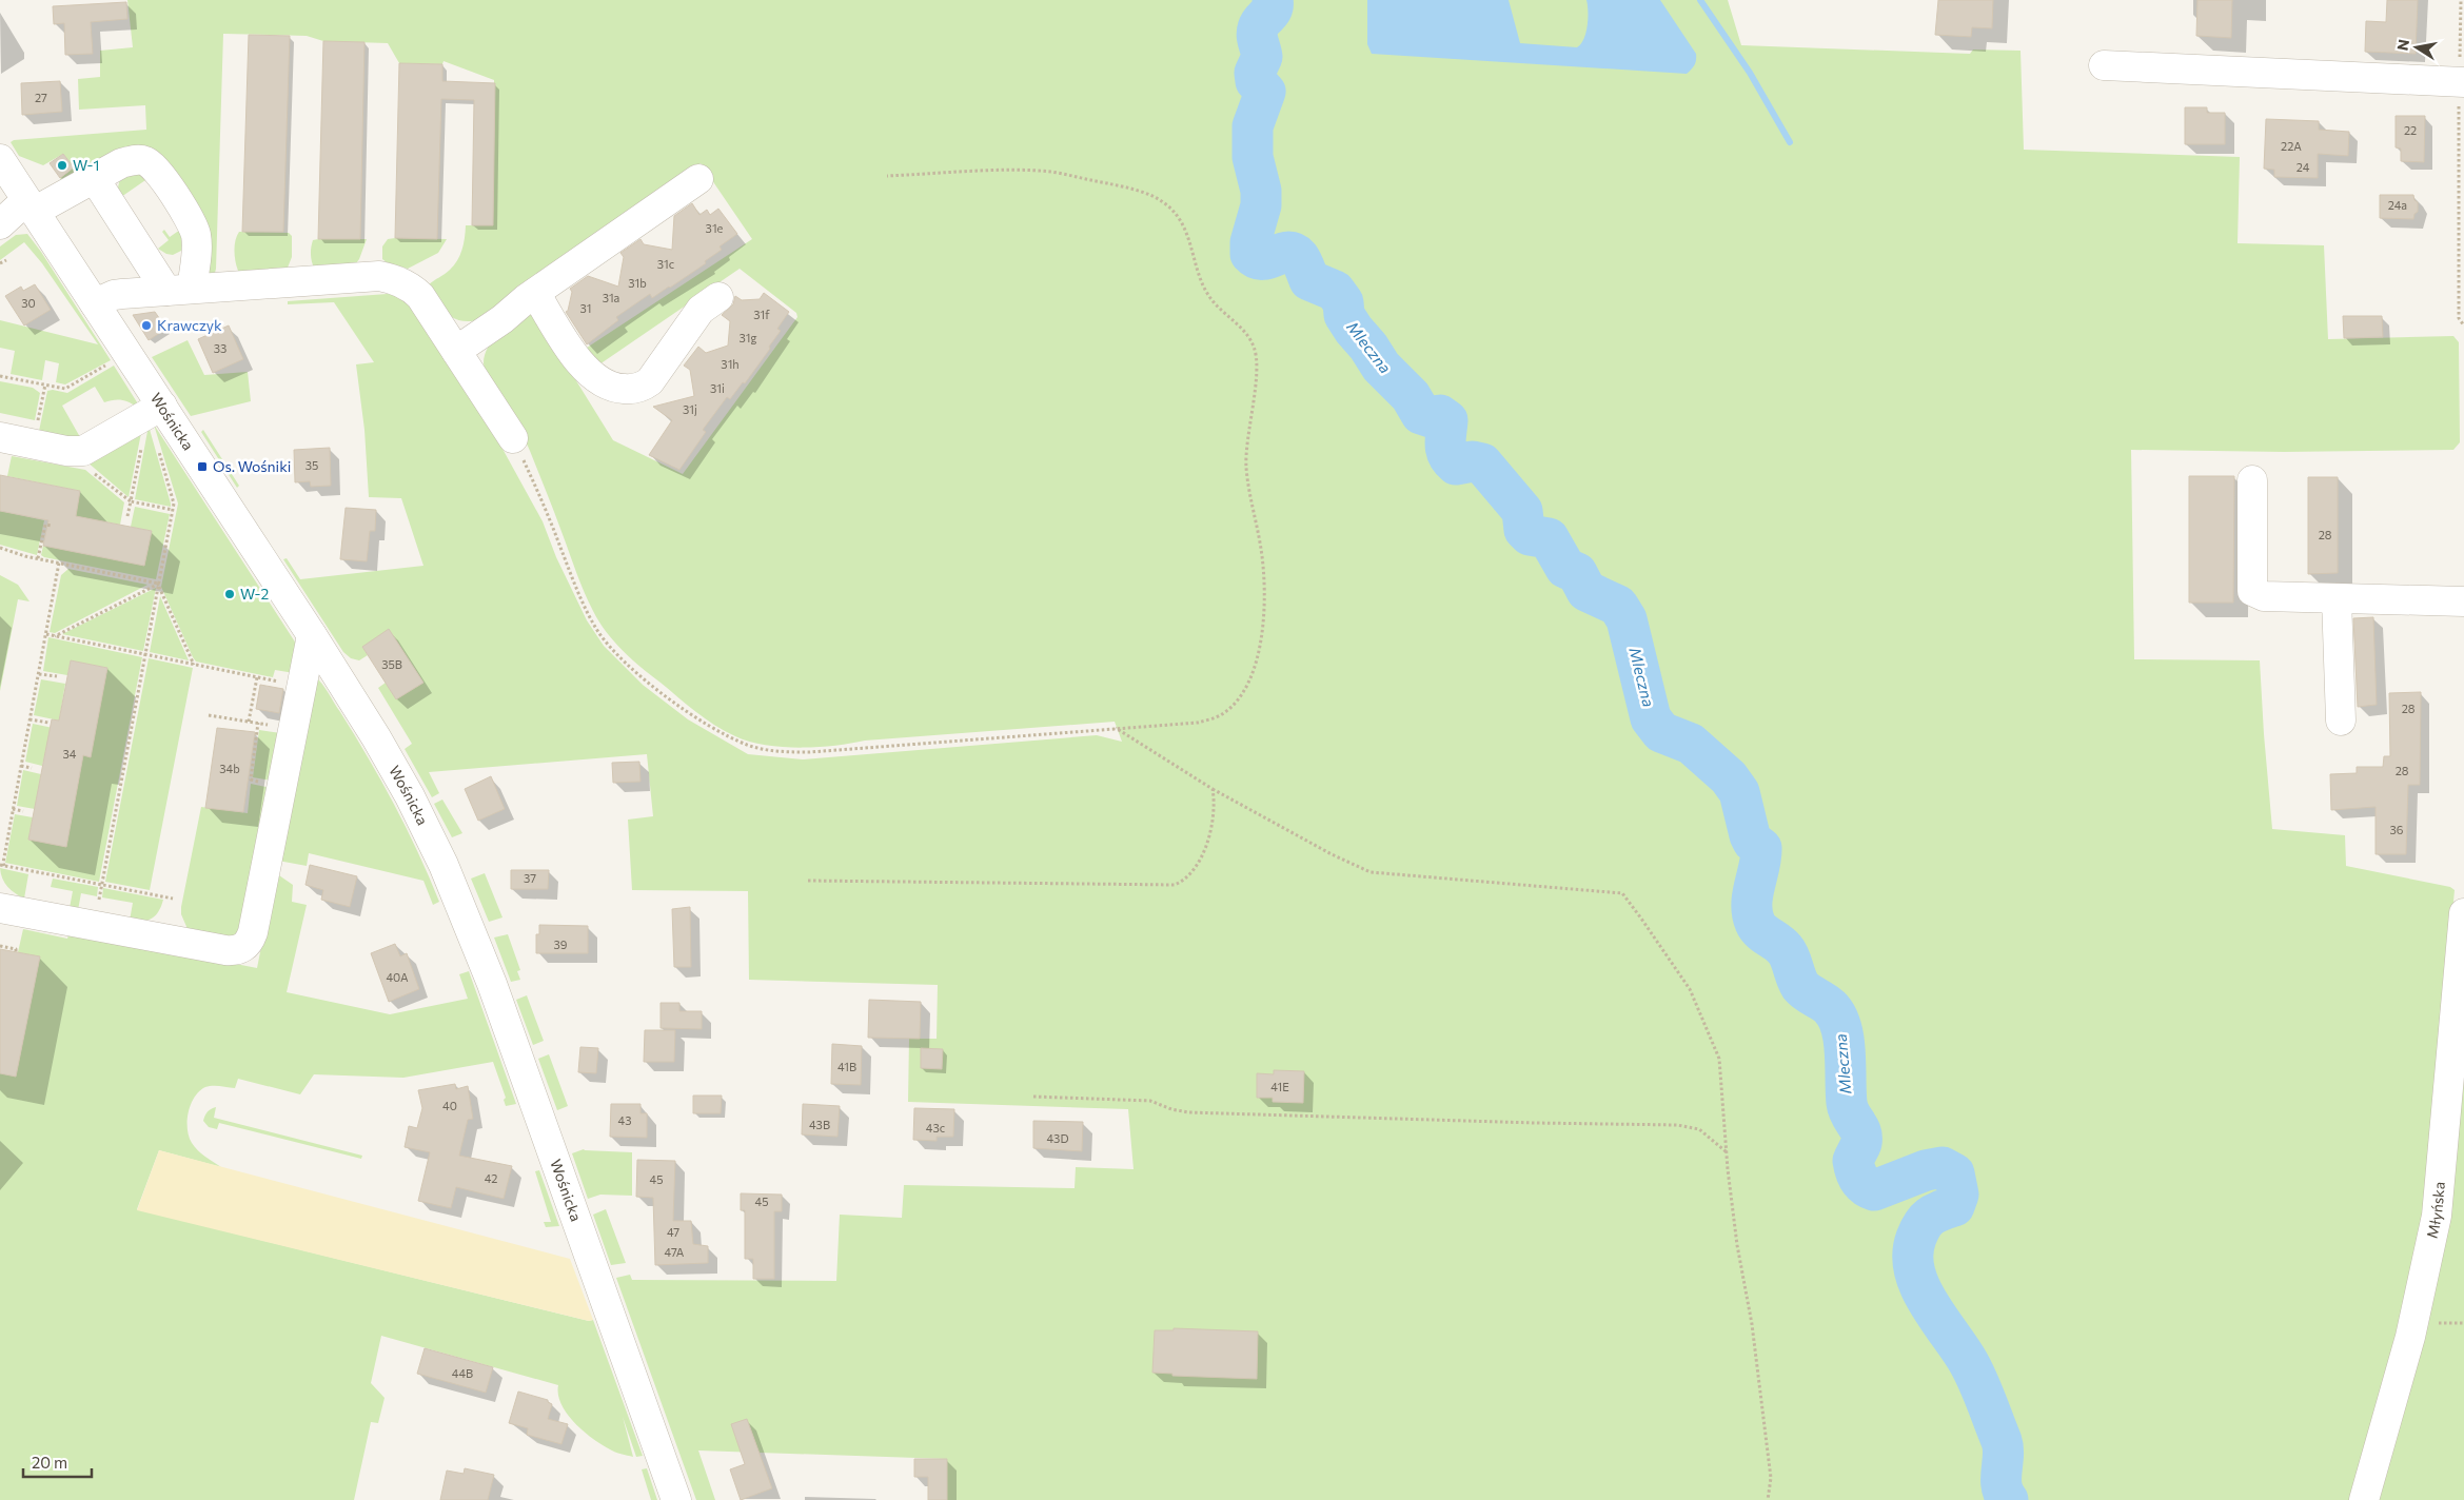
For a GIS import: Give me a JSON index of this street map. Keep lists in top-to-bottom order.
{
  "streets": {
    "street": ["Wośnicka", "Młyńska"]
  },
  "water": ["Mleczna"],
  "places": {
    "other": ["W-1", "Krawczyk", "W-2"],
    "transit": ["Os. Wośniki"]
  },
  "house_numbers": [
    "27",
    "22",
    "22A",
    "24",
    "24a",
    "31e",
    "31c",
    "31b",
    "31a",
    "30",
    "31",
    "31f",
    "31g",
    "33",
    "31h",
    "31i",
    "31j",
    "35",
    "28",
    "35B",
    "28",
    "34",
    "34b",
    "28",
    "36",
    "37",
    "39",
    "40A",
    "41B",
    "41E",
    "40",
    "43",
    "43B",
    "43c",
    "43D",
    "42",
    "45",
    "45",
    "47",
    "47A",
    "44B"
  ],
  "scale_bar": "20 m",
  "north": "left"
}
